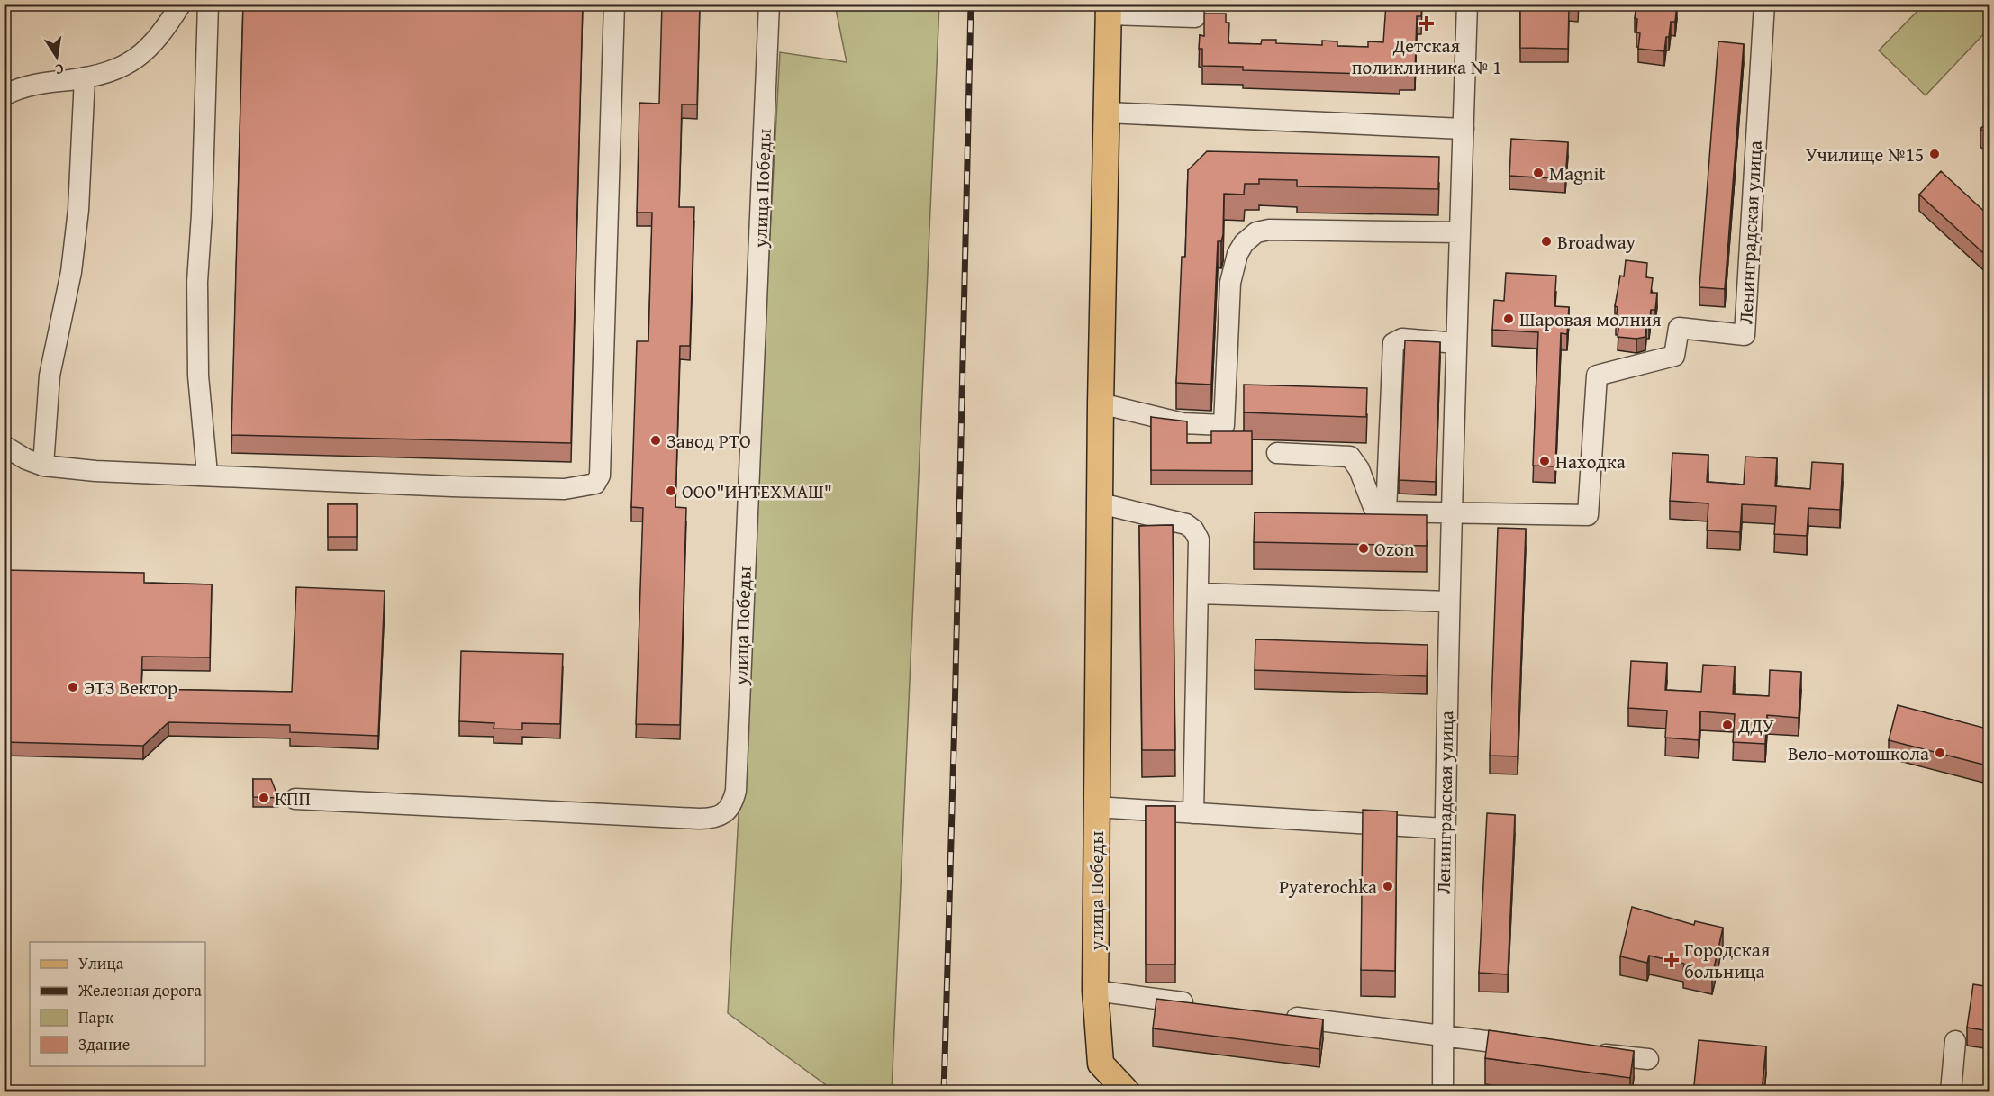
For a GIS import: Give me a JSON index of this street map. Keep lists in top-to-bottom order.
{
  "streets": {
    "main road": ["улица Победы"],
    "street": ["Ленинградская улица"]
  },
  "places": {
    "health": ["Детская поликлиника № 1", "Городская больница"],
    "other": [
      "Училище №15",
      "Magnit",
      "Broadway",
      "Шаровая молния",
      "Завод РТО",
      "Находка",
      "ООО\"ИНТЕХМАШ\"",
      "Ozon",
      "ЭТЗ Вектор",
      "ДДУ",
      "Вело-мотошкола",
      "КПП",
      "Pyaterochka"
    ]
  },
  "legend": [
    "Улица",
    "Железная дорога",
    "Парк",
    "Здание"
  ],
  "north": "bottom"
}
